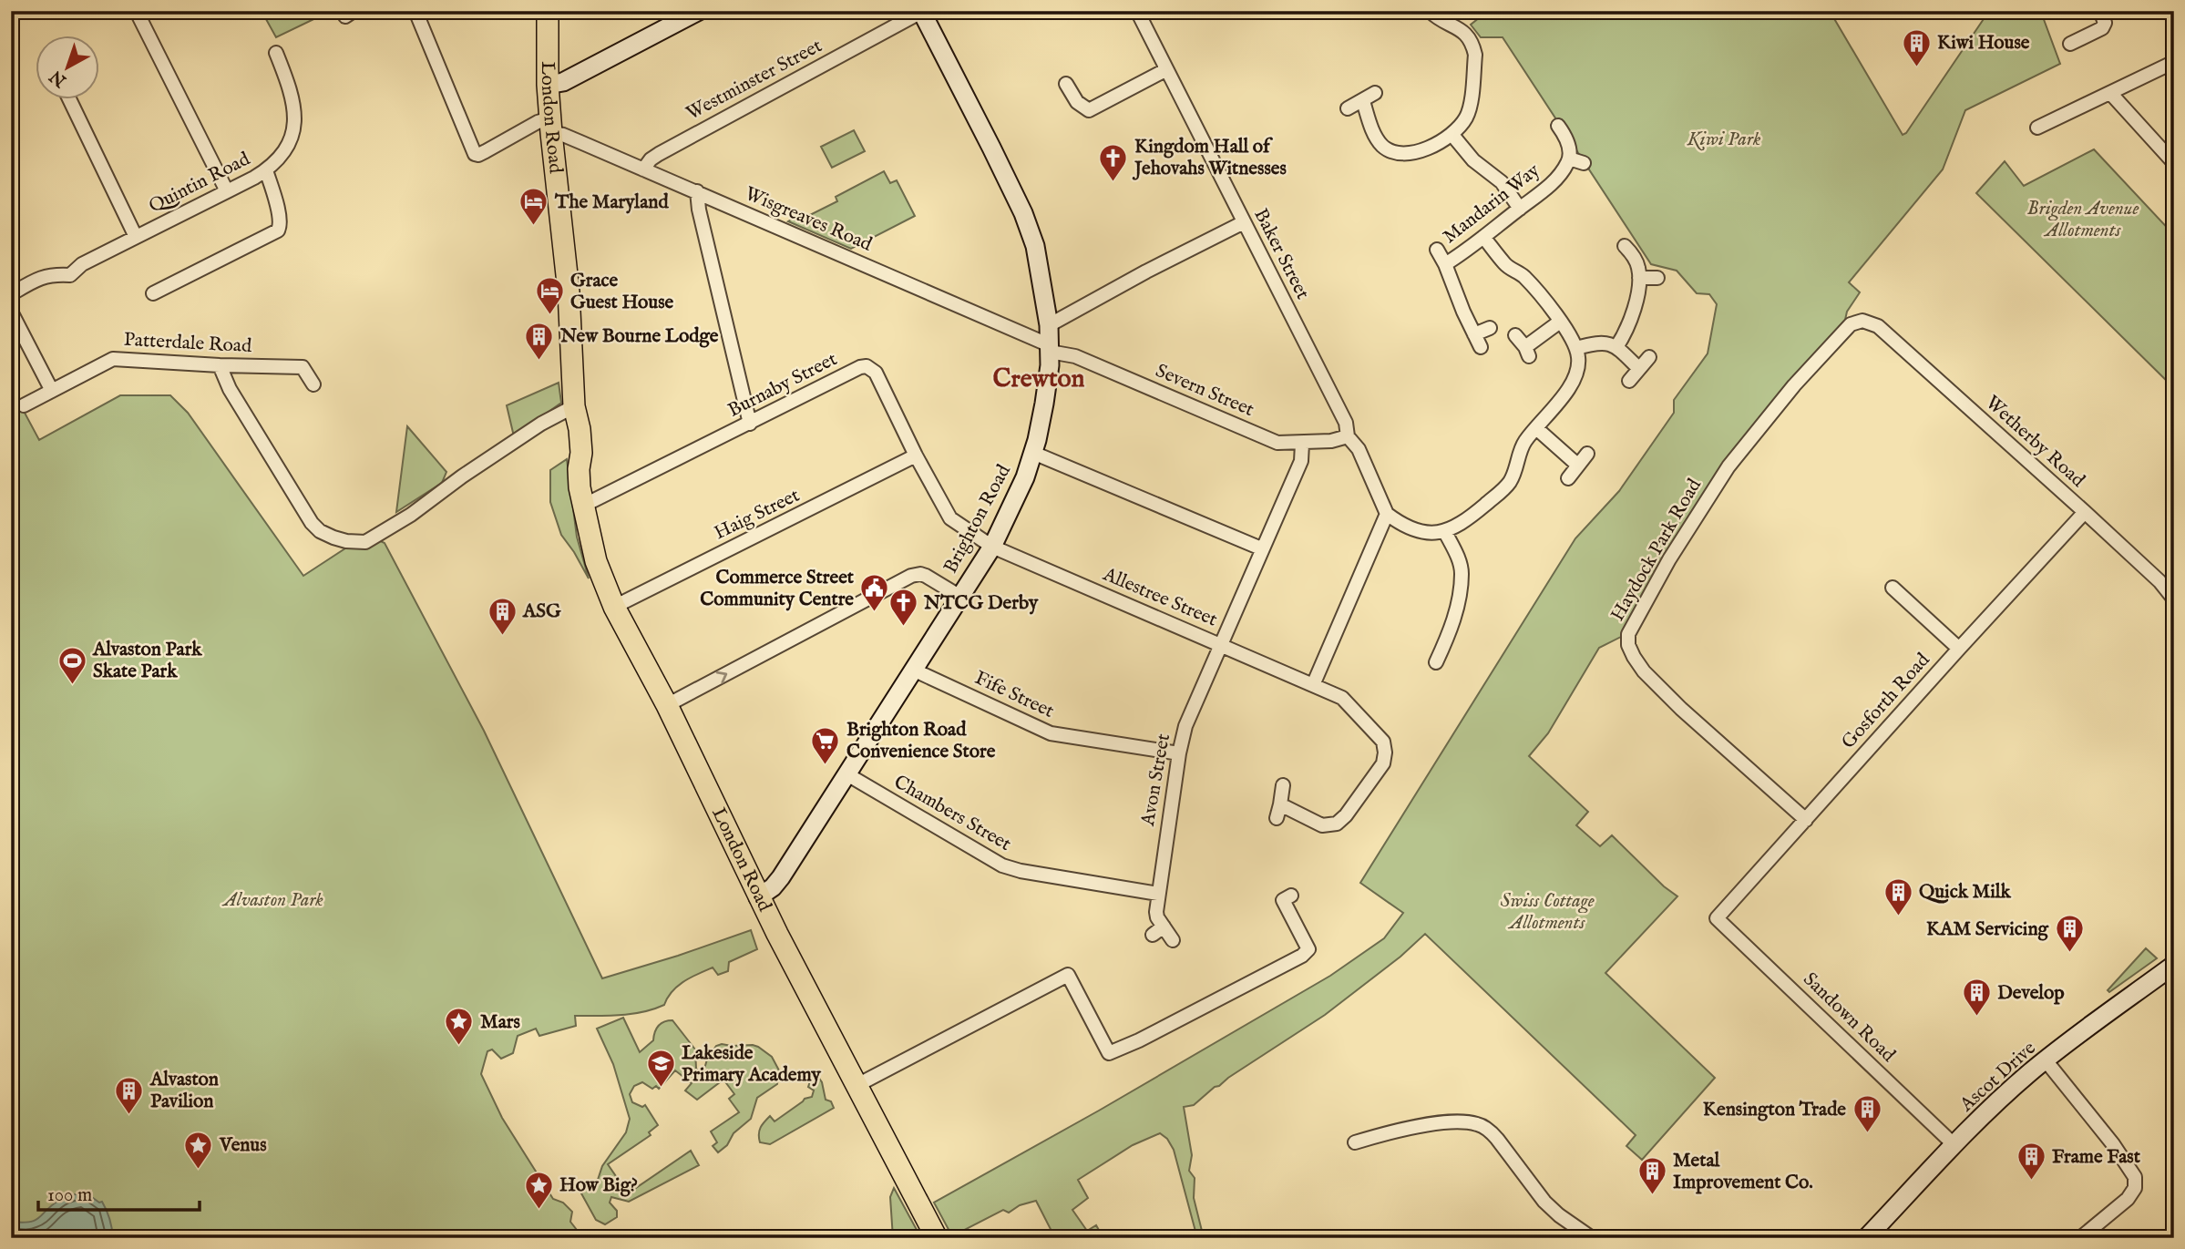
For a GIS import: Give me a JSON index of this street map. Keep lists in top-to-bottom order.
{
  "streets": {
    "main road": ["London Road"],
    "street": [
      "Westminster Street",
      "Quintin Road",
      "Mandarin Way",
      "Wisgreaves Road",
      "Baker Street",
      "Patterdale Road",
      "Burnaby Street",
      "Severn Street",
      "Wetherby Road",
      "Haig Street",
      "Brighton Road",
      "Haydock Park Road",
      "Allestree Street",
      "Fife Street",
      "Gosforth Road",
      "Avon Street",
      "Chambers Street",
      "Sandown Road",
      "Ascot Drive"
    ]
  },
  "crossings": [
    ["Westminster Street", "Wisgreaves Road"],
    ["Westminster Street", "Brighton Road"],
    ["London Road", "Wisgreaves Road"],
    ["London Road", "Burnaby Street"],
    ["London Road", "Haig Street"],
    ["London Road", "Brighton Road"],
    ["Wisgreaves Road", "Severn Street"],
    ["Wisgreaves Road", "Brighton Road"],
    ["Baker Street", "Severn Street"],
    ["Burnaby Street", "Haig Street"],
    ["Burnaby Street", "Brighton Road"],
    ["Burnaby Street", "Allestree Street"],
    ["Severn Street", "Brighton Road"],
    ["Severn Street", "Avon Street"],
    ["Wetherby Road", "Haydock Park Road"],
    ["Wetherby Road", "Gosforth Road"],
    ["Brighton Road", "Allestree Street"],
    ["Brighton Road", "Fife Street"],
    ["Brighton Road", "Chambers Street"],
    ["Haydock Park Road", "Gosforth Road"],
    ["Allestree Street", "Avon Street"],
    ["Fife Street", "Avon Street"],
    ["Gosforth Road", "Sandown Road"],
    ["Avon Street", "Chambers Street"],
    ["Sandown Road", "Ascot Drive"]
  ],
  "districts": ["Crewton"],
  "parks": [
    "Kiwi Park",
    "Brigden Avenue Allotments",
    "Alvaston Park",
    "Swiss Cottage Allotments"
  ],
  "places": {
    "building": [
      "Kiwi House",
      "New Bourne Lodge",
      "ASG",
      "Quick Milk",
      "KAM Servicing",
      "Develop",
      "Alvaston Pavilion",
      "Kensington Trade",
      "Frame Fast",
      "Metal Improvement Co."
    ],
    "church": ["Kingdom Hall of Jehovahs Witnesses", "NTCG Derby"],
    "hotel": ["The Maryland", "Grace Guest House"],
    "public building": ["Commerce Street Community Centre"],
    "sports": ["Alvaston Park Skate Park"],
    "supermarket": ["Brighton Road Convenience Store"],
    "place": ["Mars", "Venus", "How Big?"],
    "school or university": ["Lakeside Primary Academy"]
  },
  "scale_bar": "100 m",
  "north": "bottom left"
}
